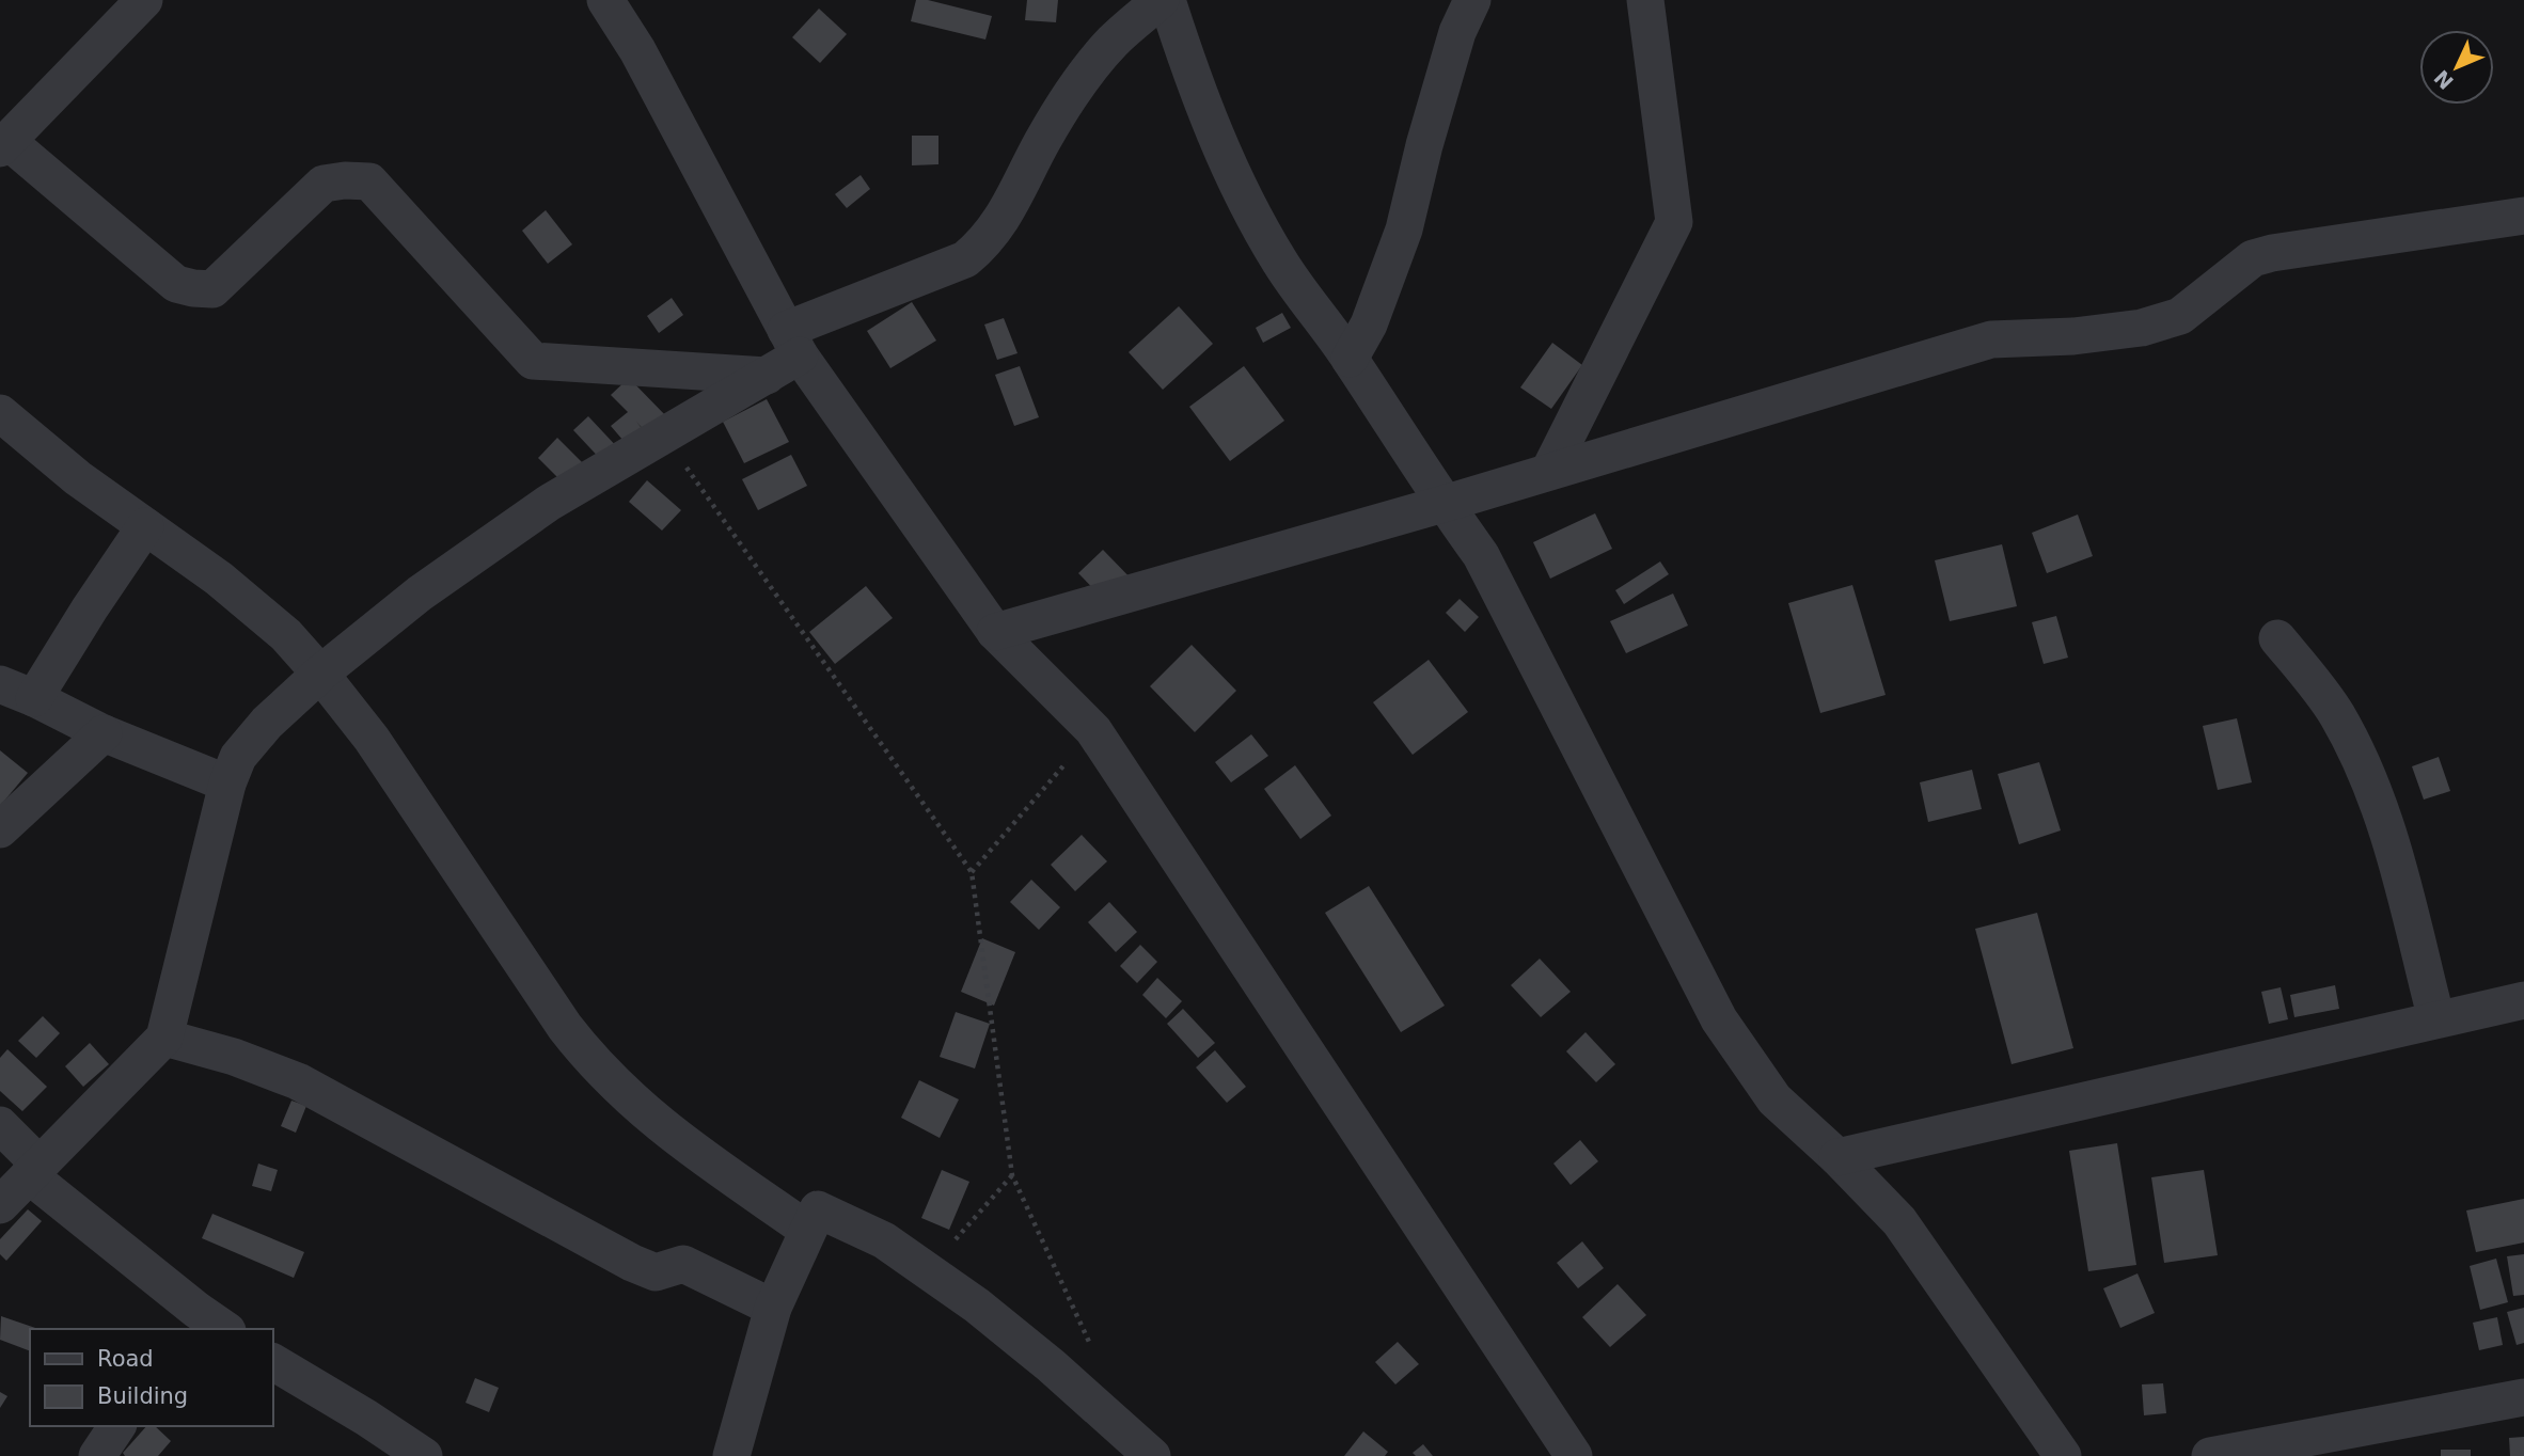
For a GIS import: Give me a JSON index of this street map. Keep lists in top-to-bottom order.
{
  "legend": ["Road", "Building"],
  "north": "bottom left"
}
